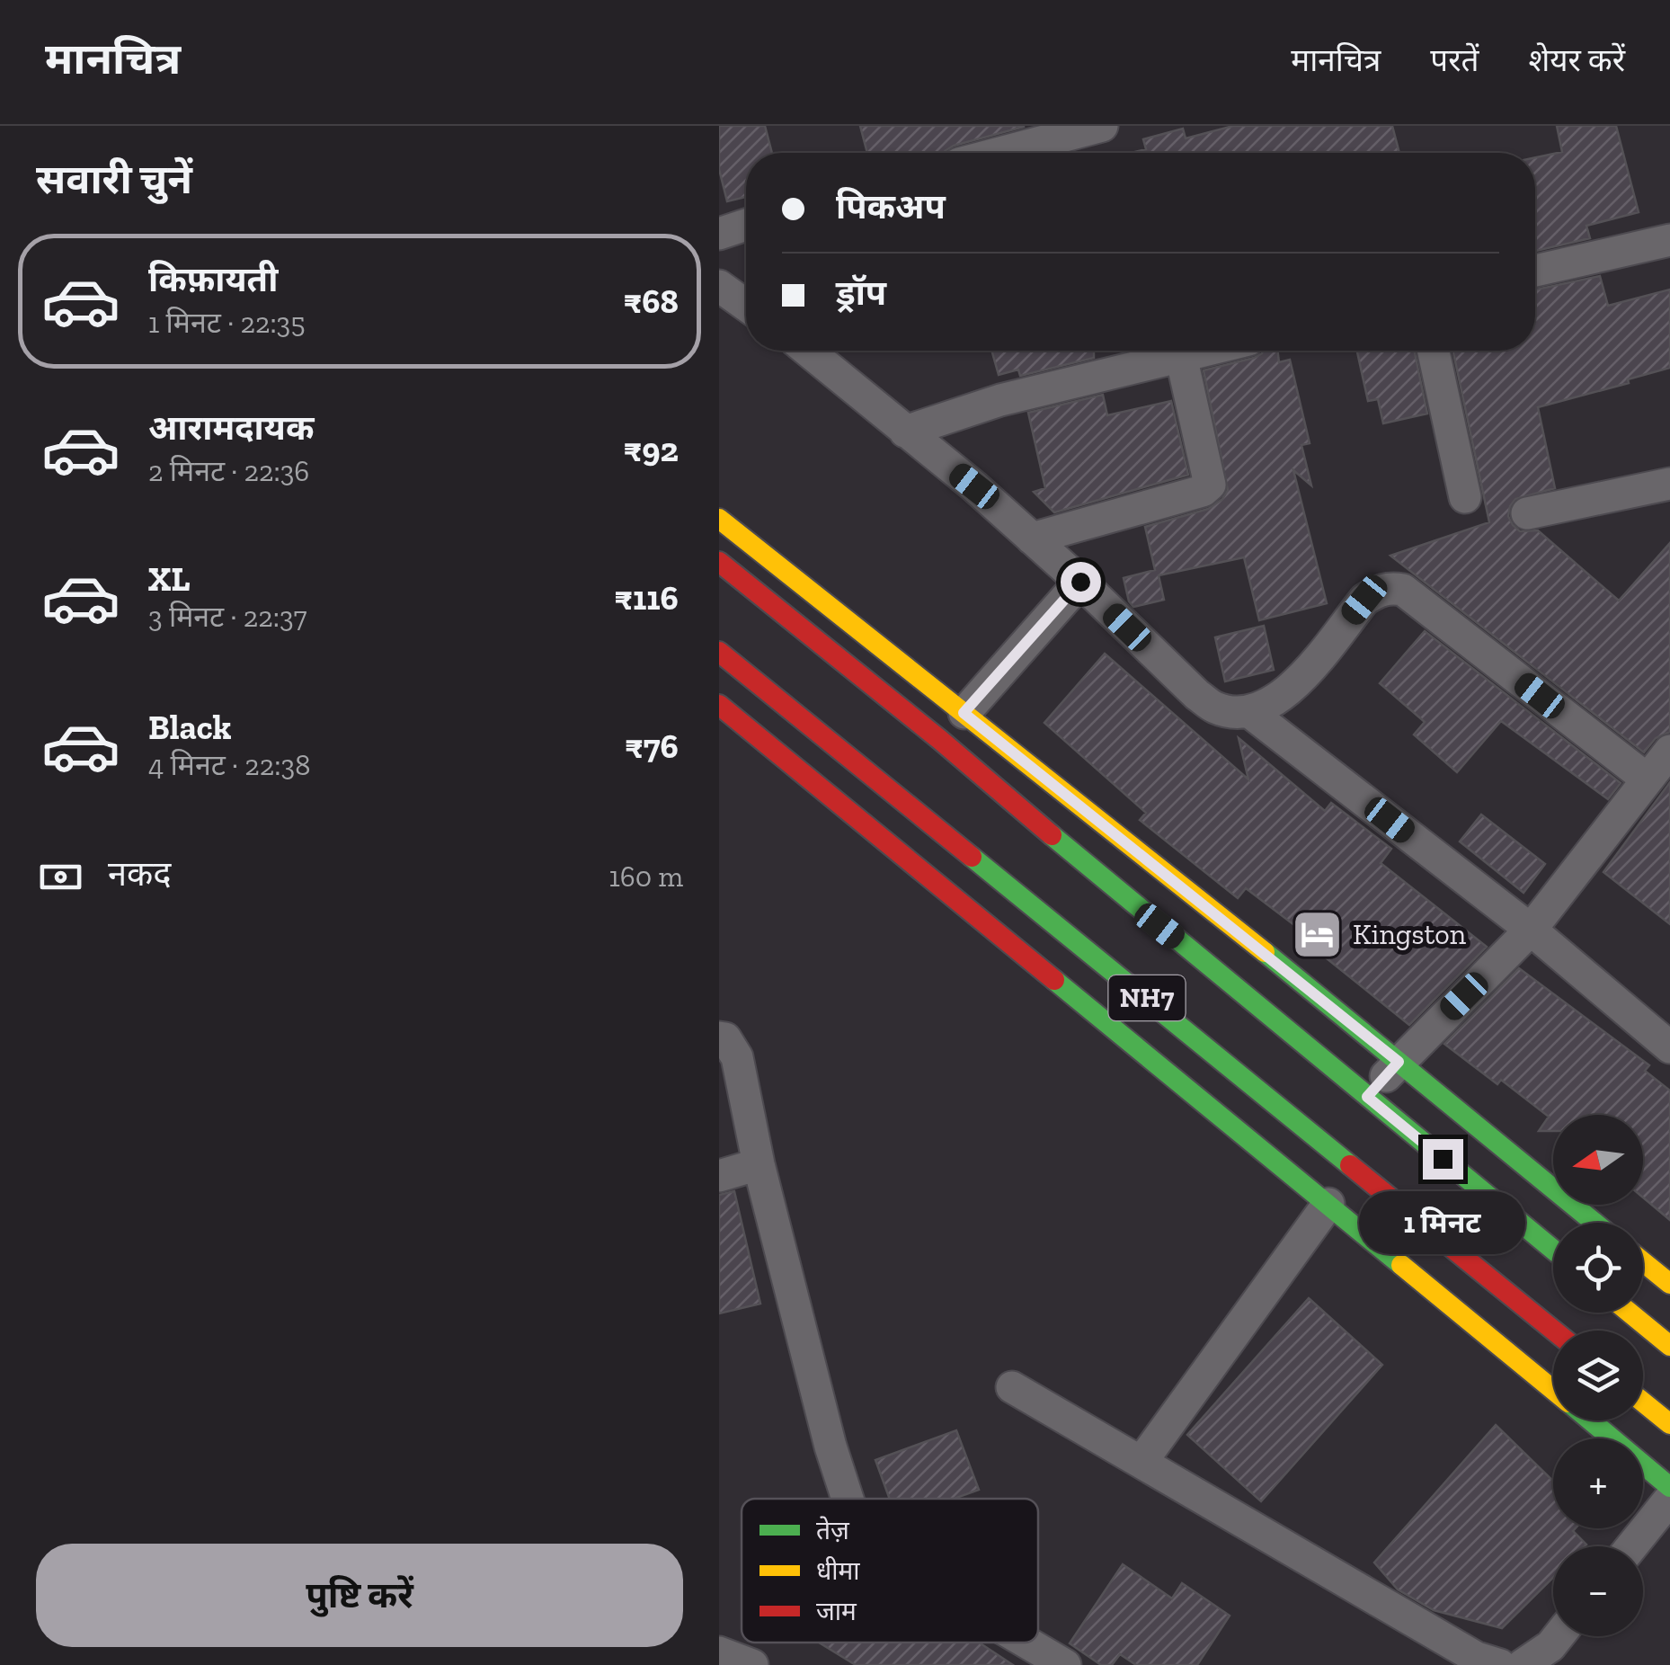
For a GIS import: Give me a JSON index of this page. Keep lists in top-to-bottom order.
{
  "streets": {
    "main road": ["NH7"]
  },
  "places": {
    "hotel": ["Kingston"]
  },
  "legend": ["तेज़", "धीमा", "जाम"],
  "north": "left",
  "page": {
    "header": "मानचित्र",
    "nav": ["मानचित्र", "परतें", "शेयर करें"],
    "heading": "सवारी चुनें",
    "banner": ["पिकअप", "ड्रॉप"],
    "list": [
      {
        "name": "किफ़ायती",
        "note": "1 मिनट · 22:35",
        "value": "₹68"
      },
      {
        "name": "आरामदायक",
        "note": "2 मिनट · 22:36",
        "value": "₹92"
      },
      {
        "name": "XL",
        "note": "3 मिनट · 22:37",
        "value": "₹116"
      },
      {
        "name": "Black",
        "note": "4 मिनट · 22:38",
        "value": "₹76"
      }
    ],
    "pay": ["नकद", "160 m"],
    "map_buttons": ["+", "−"],
    "bubble": "1 मिनट",
    "buttons": "पुष्टि करें"
  }
}
